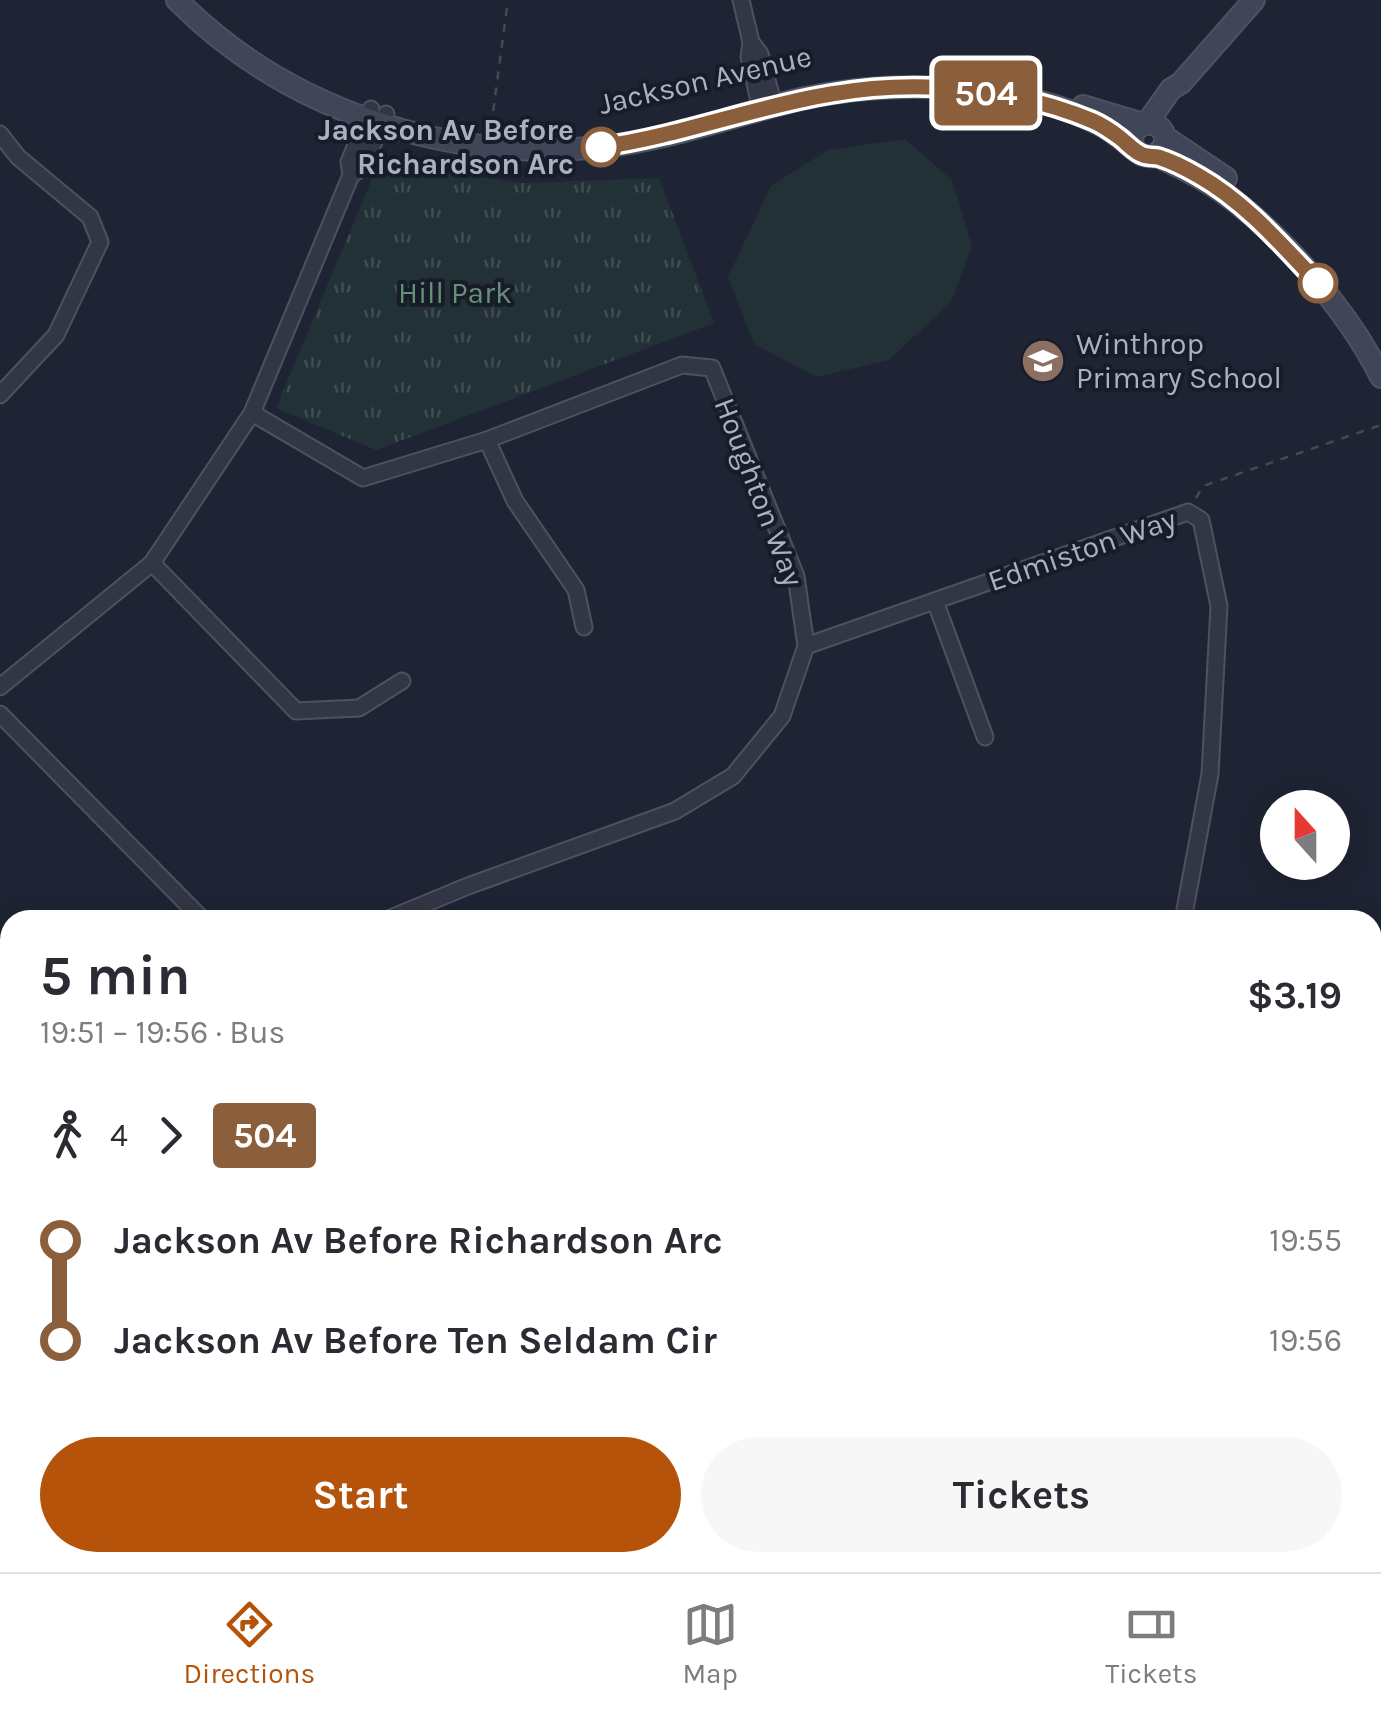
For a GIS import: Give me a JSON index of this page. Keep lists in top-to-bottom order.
{
  "streets": {
    "street": ["Jackson Avenue", "Houghton Way", "Edmiston Way"]
  },
  "crossings": [
    ["Houghton Way", "Edmiston Way"]
  ],
  "parks": ["Hill Park"],
  "places": {
    "other": ["Jackson Av Before Richardson Arc"],
    "school or university": ["Winthrop Primary School"]
  },
  "lines": ["bus line 504"],
  "north": "top",
  "page": {
    "on_map": "504",
    "heading": ["5 min", "19:51 – 19:56 · Bus", "$3.19"],
    "legs": ["4", "504"],
    "list": [
      {
        "name": "Jackson Av Before Richardson Arc",
        "value": "19:55"
      },
      {
        "name": "Jackson Av Before Ten Seldam Cir",
        "value": "19:56"
      }
    ],
    "buttons": ["Start", "Tickets"],
    "tabs": ["Directions", "Map", "Tickets"]
  }
}
